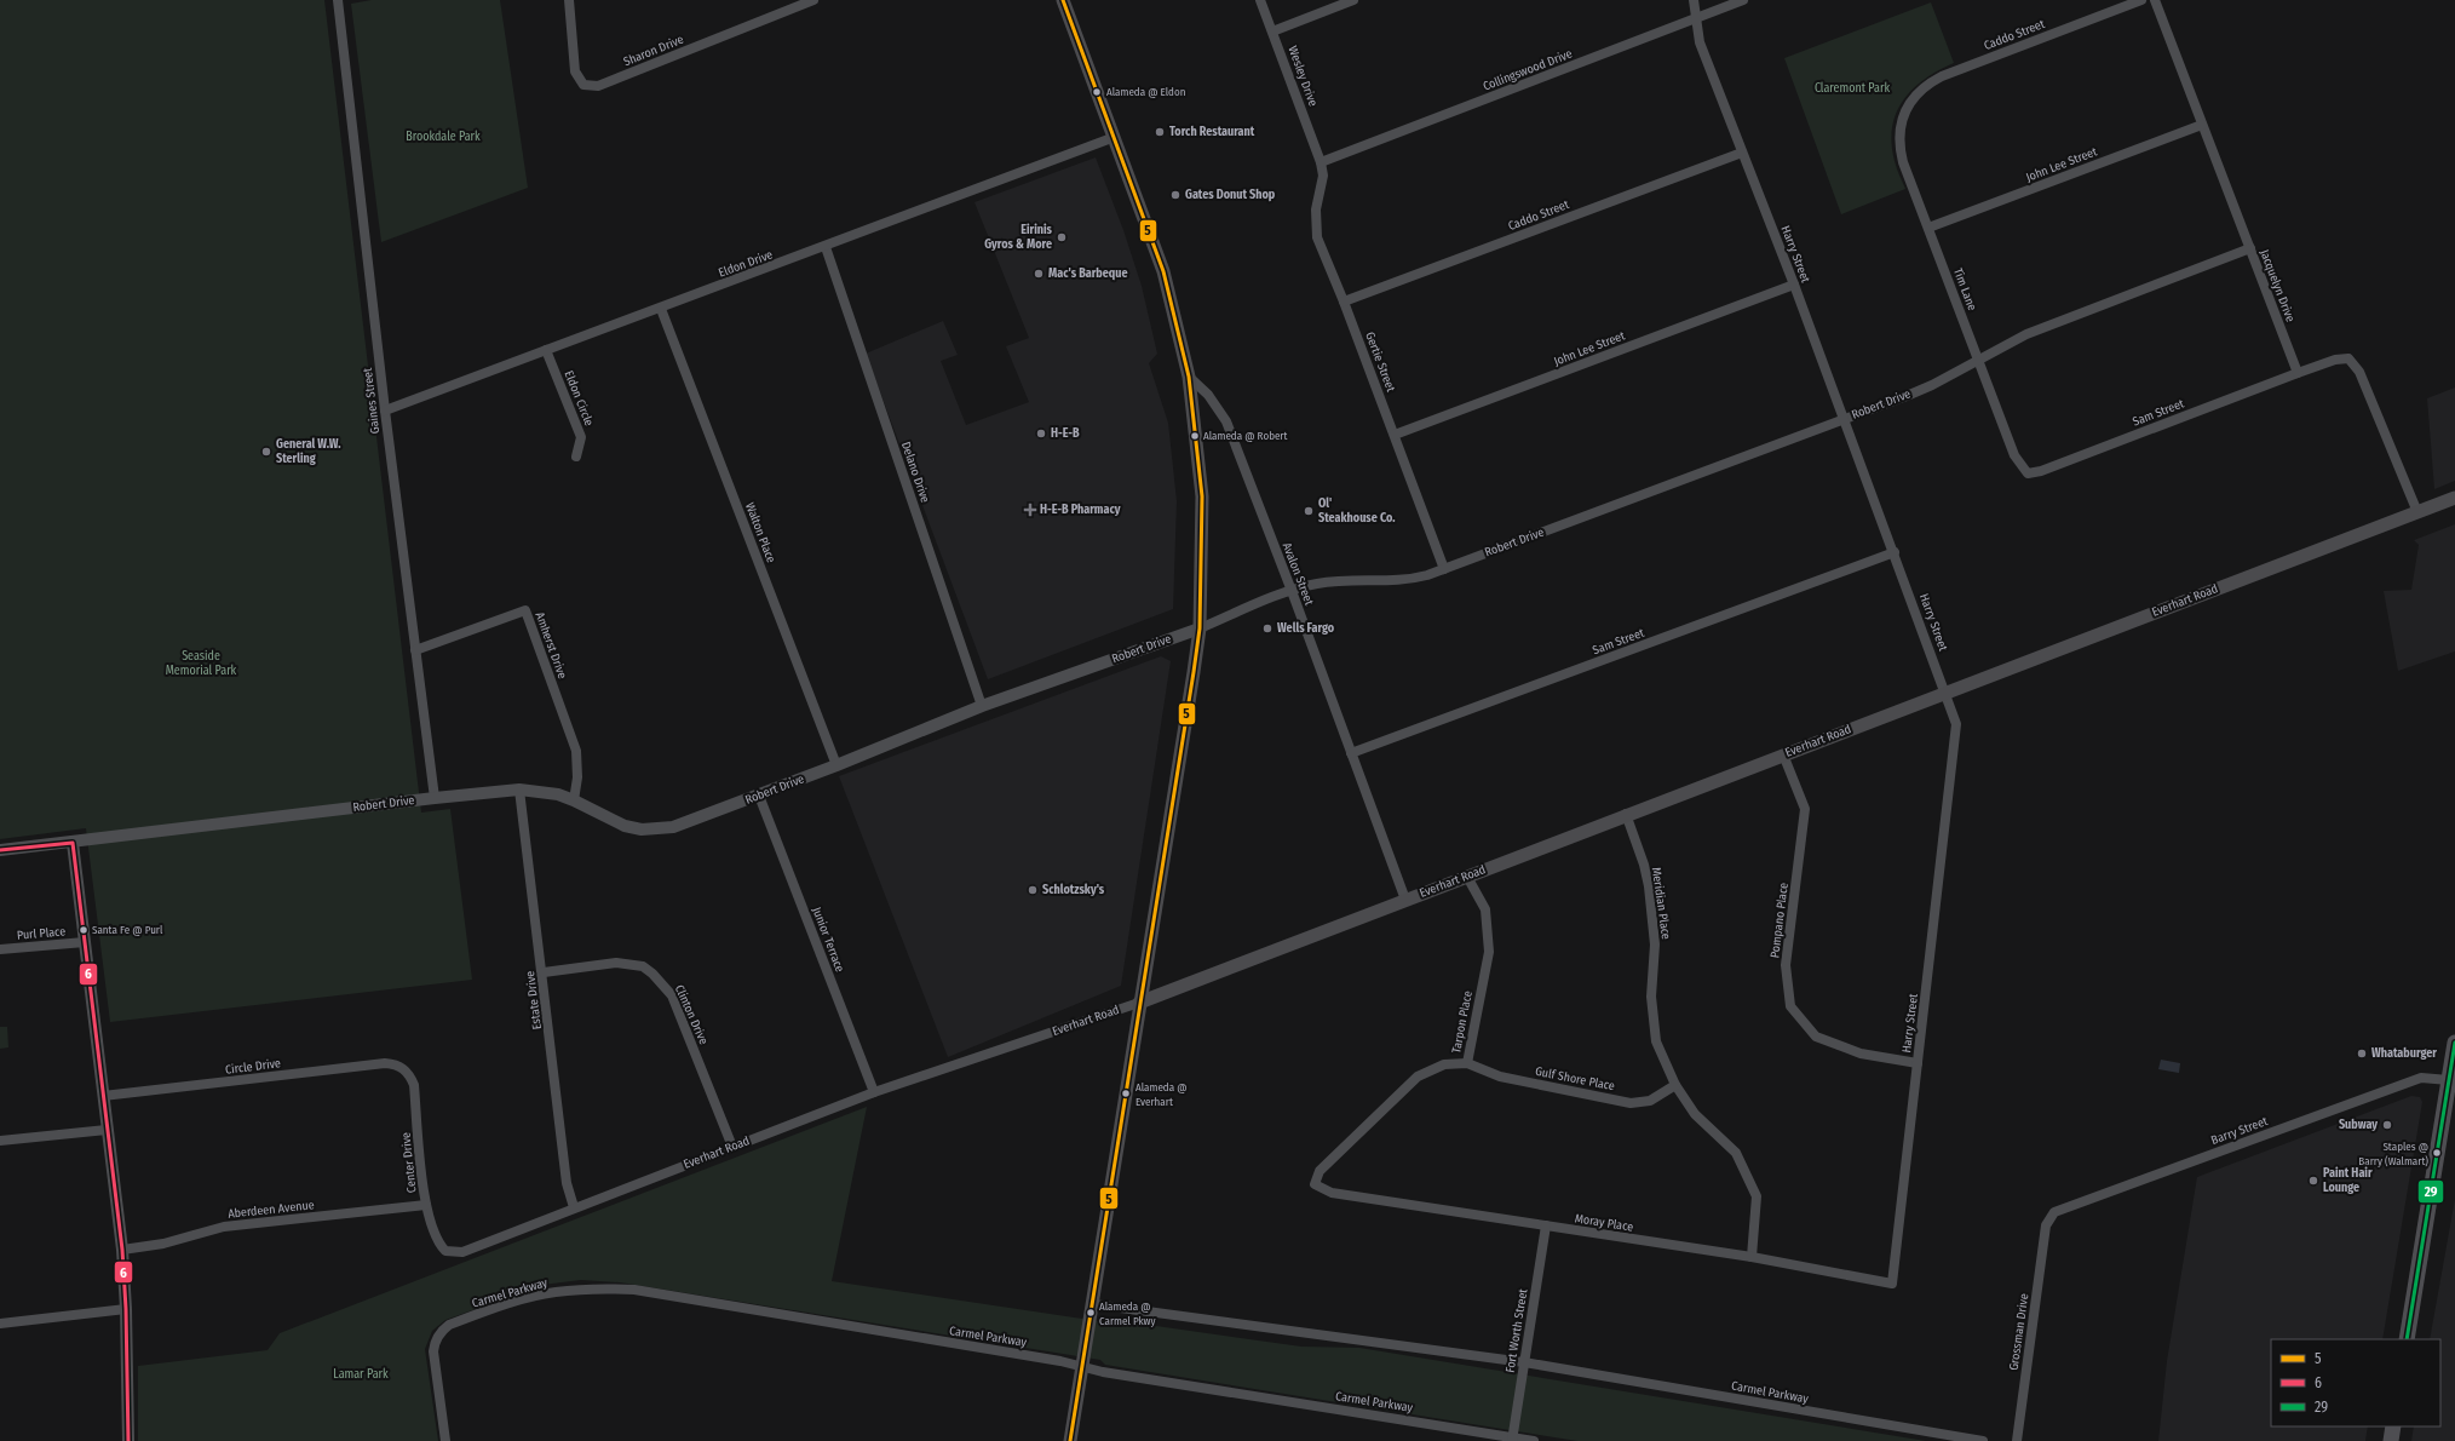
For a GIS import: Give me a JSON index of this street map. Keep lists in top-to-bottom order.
{
  "streets": {
    "main road": ["Everhart Road"],
    "street": [
      "Caddo Street",
      "Sharon Drive",
      "Collingswood Drive",
      "Wesley Drive",
      "John Lee Street",
      "Harry Street",
      "Eldon Drive",
      "Jacquelyn Drive",
      "Tim Lane",
      "Gertie Street",
      "Eldon Circle",
      "Gaines Street",
      "Robert Drive",
      "Sam Street",
      "Delano Drive",
      "Walton Place",
      "Avalon Street",
      "Amherst Drive",
      "Meridian Place",
      "Pompano Place",
      "Purl Place",
      "Junior Terrace",
      "Estate Drive",
      "Clinton Drive",
      "Tarpon Place",
      "Circle Drive",
      "Gulf Shore Place",
      "Barry Street",
      "Center Drive",
      "Aberdeen Avenue",
      "Moray Place",
      "Carmel Parkway",
      "Fort Worth Street",
      "Grossman Drive"
    ]
  },
  "crossings": [
    ["Caddo Street", "Harry Street"],
    ["Caddo Street", "Tim Lane"],
    ["Caddo Street", "Gertie Street"],
    ["Collingswood Drive", "Wesley Drive"],
    ["Collingswood Drive", "Harry Street"],
    ["Collingswood Drive", "Gertie Street"],
    ["Wesley Drive", "Gertie Street"],
    ["John Lee Street", "Harry Street"],
    ["John Lee Street", "Jacquelyn Drive"],
    ["John Lee Street", "Tim Lane"],
    ["John Lee Street", "Gertie Street"],
    ["Harry Street", "Robert Drive"],
    ["Harry Street", "Sam Street"],
    ["Harry Street", "Everhart Road"],
    ["Harry Street", "Pompano Place"],
    ["Harry Street", "Moray Place"],
    ["Eldon Drive", "Eldon Circle"],
    ["Eldon Drive", "Gaines Street"],
    ["Eldon Drive", "Delano Drive"],
    ["Eldon Drive", "Walton Place"],
    ["Jacquelyn Drive", "Robert Drive"],
    ["Jacquelyn Drive", "Sam Street"],
    ["Tim Lane", "Robert Drive"],
    ["Tim Lane", "Sam Street"],
    ["Gertie Street", "Robert Drive"],
    ["Gaines Street", "Robert Drive"],
    ["Gaines Street", "Amherst Drive"],
    ["Robert Drive", "Delano Drive"],
    ["Robert Drive", "Walton Place"],
    ["Robert Drive", "Avalon Street"],
    ["Robert Drive", "Amherst Drive"],
    ["Robert Drive", "Junior Terrace"],
    ["Robert Drive", "Estate Drive"],
    ["Sam Street", "Avalon Street"],
    ["Avalon Street", "Everhart Road"],
    ["Everhart Road", "Meridian Place"],
    ["Everhart Road", "Pompano Place"],
    ["Everhart Road", "Junior Terrace"],
    ["Everhart Road", "Estate Drive"],
    ["Everhart Road", "Clinton Drive"],
    ["Everhart Road", "Tarpon Place"],
    ["Everhart Road", "Center Drive"],
    ["Meridian Place", "Gulf Shore Place"],
    ["Meridian Place", "Moray Place"],
    ["Estate Drive", "Clinton Drive"],
    ["Tarpon Place", "Gulf Shore Place"],
    ["Tarpon Place", "Moray Place"],
    ["Circle Drive", "Center Drive"],
    ["Barry Street", "Grossman Drive"],
    ["Center Drive", "Aberdeen Avenue"],
    ["Moray Place", "Fort Worth Street"],
    ["Carmel Parkway", "Fort Worth Street"]
  ],
  "parks": [
    "Claremont Park",
    "Brookdale Park",
    "Seaside Memorial Park",
    "Lamar Park"
  ],
  "places": {
    "other": [
      "Alameda @ Eldon",
      "Torch Restaurant",
      "Gates Donut Shop",
      "Eirinis Gyros & More",
      "Mac's Barbeque",
      "H-E-B",
      "Alameda @ Robert",
      "General W.W. Sterling",
      "Ol' Steakhouse Co.",
      "Wells Fargo",
      "Schlotzsky's",
      "Santa Fe @ Purl",
      "Whataburger",
      "Alameda @ Everhart",
      "Subway",
      "Staples @ Barry (Walmart)",
      "Paint Hair Lounge",
      "Alameda @ Carmel Pkwy"
    ],
    "health": ["H-E-B Pharmacy"]
  },
  "lines": ["transit line 5", "transit line 6", "transit line 29"],
  "legend": ["5", "6", "29"]
}
